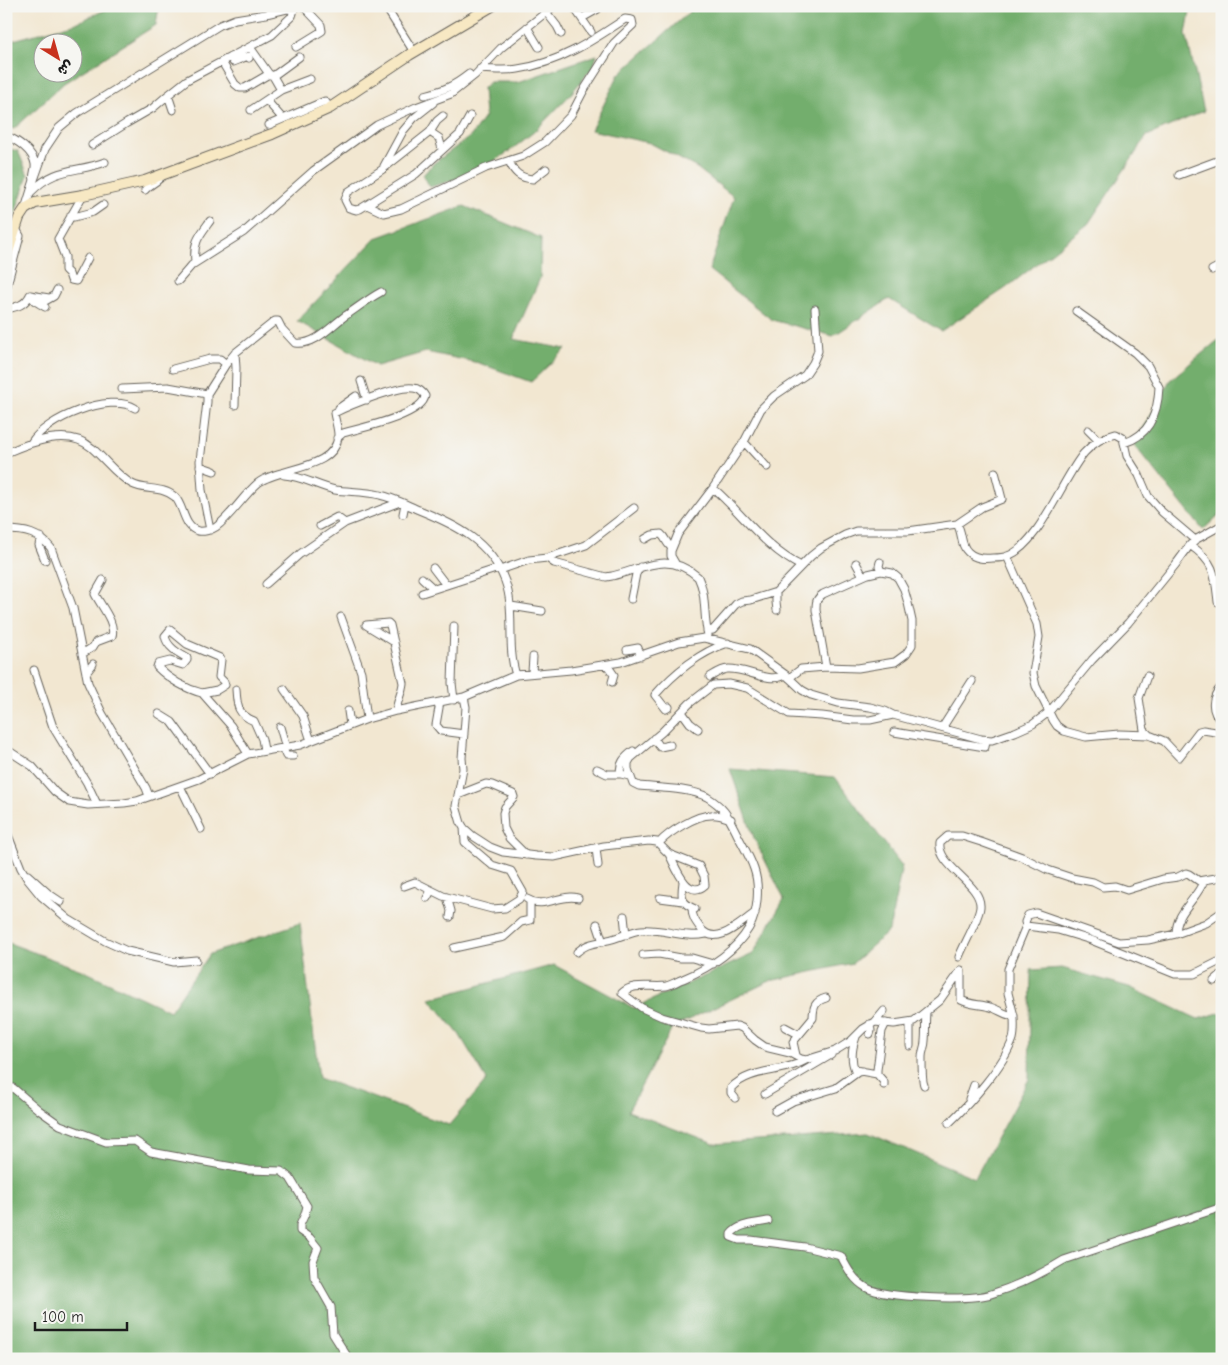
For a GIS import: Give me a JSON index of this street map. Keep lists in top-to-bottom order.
{
  "scale_bar": "100 m",
  "north": "bottom right"
}
